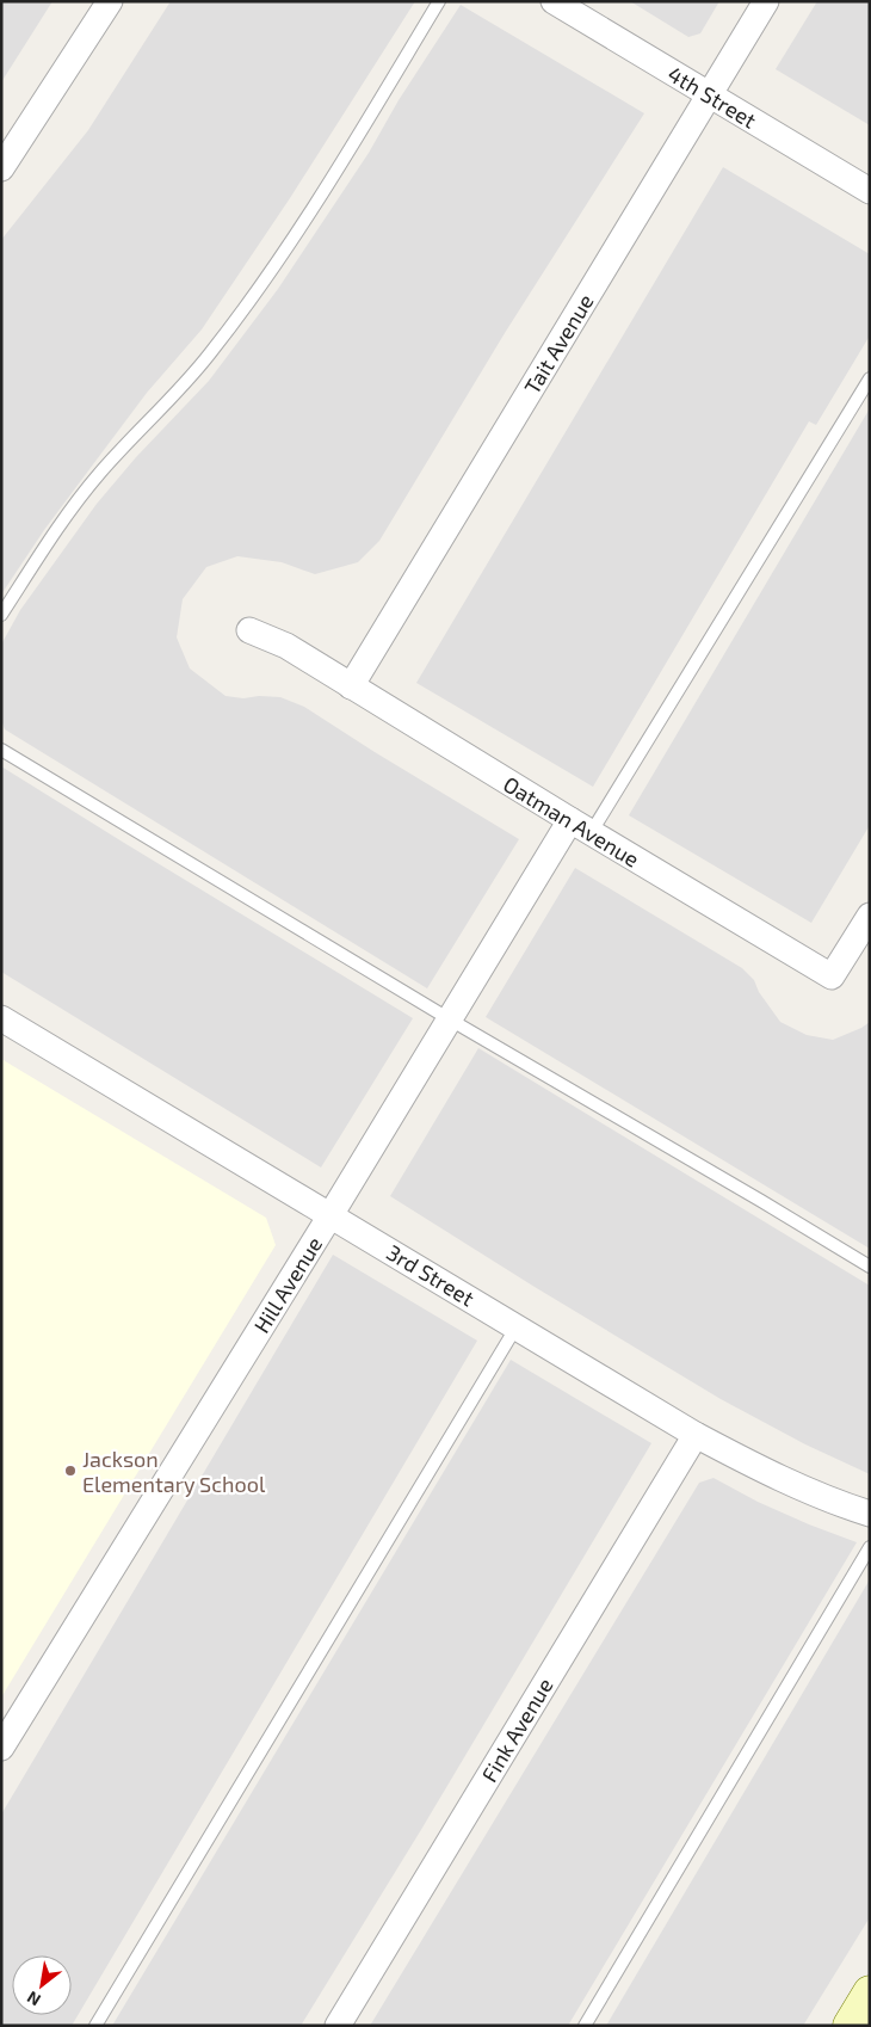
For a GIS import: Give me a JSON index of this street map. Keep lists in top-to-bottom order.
{
  "streets": {
    "street": [
      "4th Street",
      "Tait Avenue",
      "Oatman Avenue",
      "3rd Street",
      "Hill Avenue",
      "Fink Avenue"
    ]
  },
  "crossings": [
    ["4th Street", "Tait Avenue"],
    ["Tait Avenue", "Oatman Avenue"],
    ["Oatman Avenue", "Hill Avenue"],
    ["3rd Street", "Hill Avenue"],
    ["3rd Street", "Fink Avenue"]
  ],
  "places": ["Jackson Elementary School"],
  "north": "bottom left"
}
